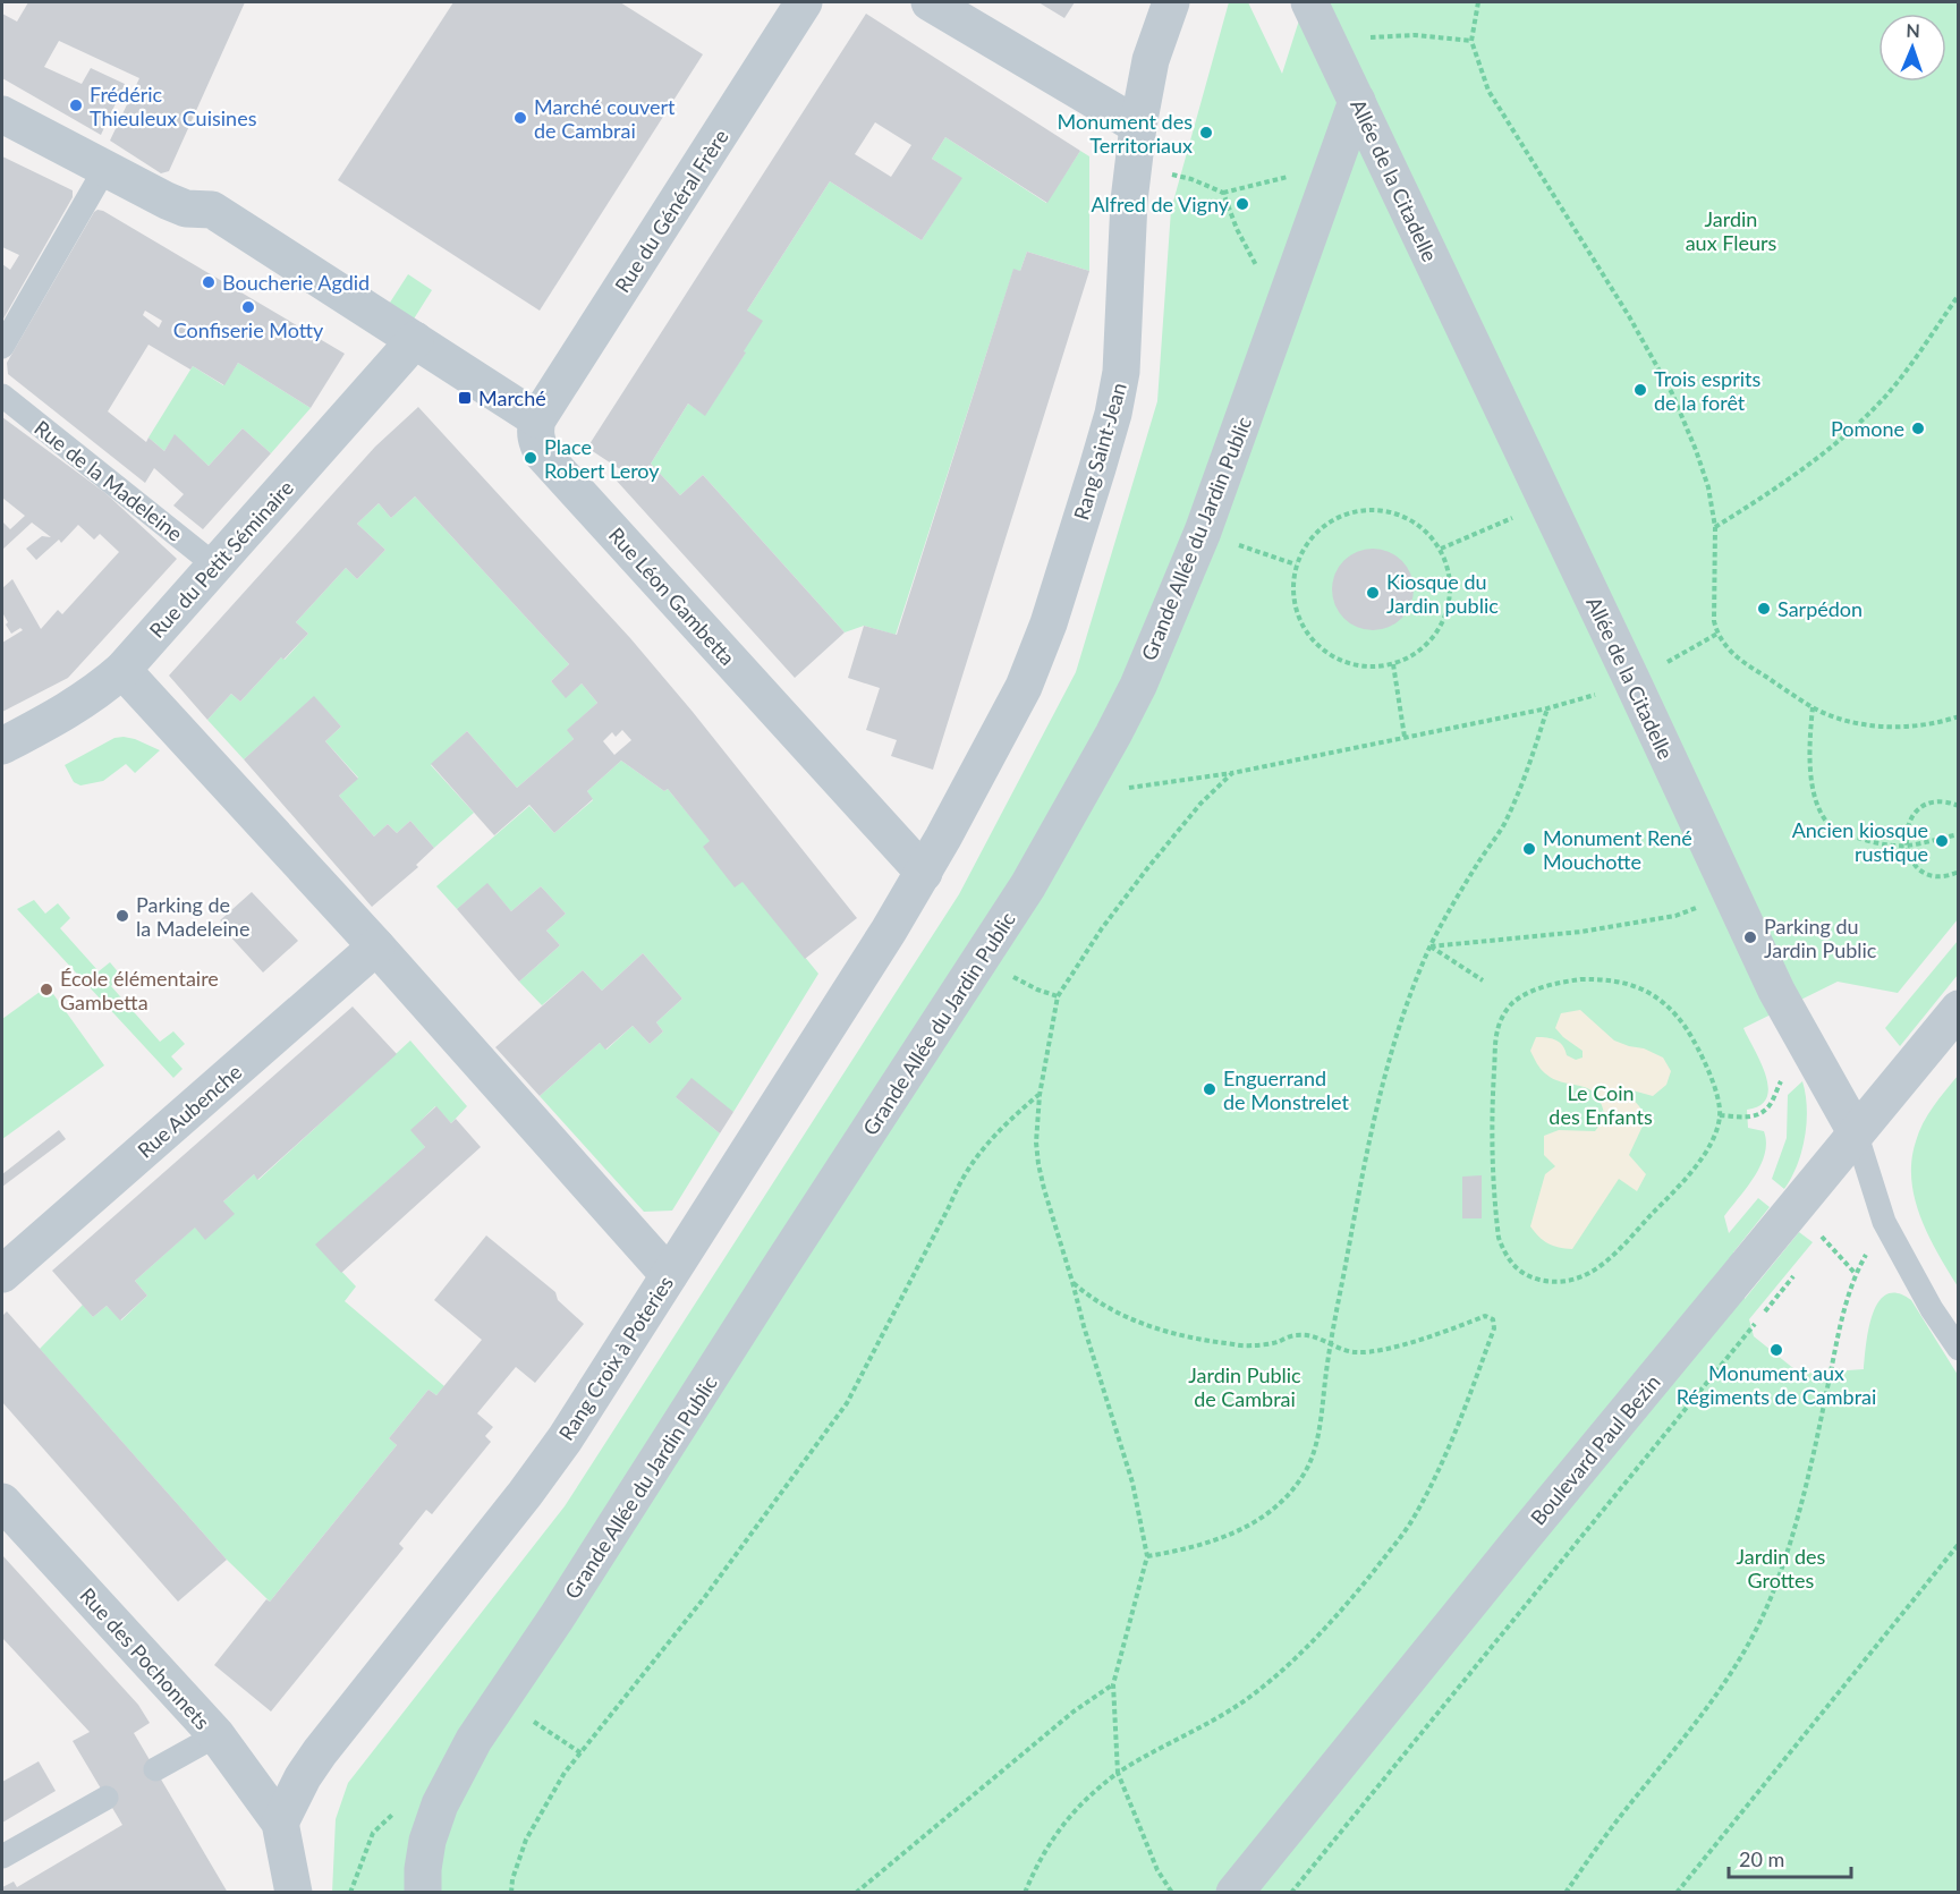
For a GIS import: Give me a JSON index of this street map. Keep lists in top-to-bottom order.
{
  "streets": {
    "street": [
      "Allée de la Citadelle",
      "Rue du Général Frère",
      "Rang Saint-Jean",
      "Grande Allée du Jardin Public",
      "Rue du Petit Séminaire",
      "Rue Léon Gambetta",
      "Rue Aubenche",
      "Rang Croix à Poteries",
      "Boulevard Paul Bezin",
      "Rue des Pochonnets"
    ],
    "lane": ["Rue de la Madeleine"]
  },
  "crossings": [
    ["Allée de la Citadelle", "Grande Allée du Jardin Public"],
    ["Allée de la Citadelle", "Boulevard Paul Bezin"],
    ["Rue du Général Frère", "Rue Léon Gambetta"],
    ["Rang Saint-Jean", "Rue Léon Gambetta"],
    ["Rang Saint-Jean", "Rang Croix à Poteries"],
    ["Rue de la Madeleine", "Rue du Petit Séminaire"],
    ["Rue Léon Gambetta", "Rang Croix à Poteries"],
    ["Rang Croix à Poteries", "Rue des Pochonnets"]
  ],
  "parks": [
    "Jardin aux Fleurs",
    "Le Coin des Enfants",
    "Jardin Public de Cambrai",
    "Jardin des Grottes"
  ],
  "places": {
    "other": [
      "Frédéric Thieuleux Cuisines",
      "Marché couvert de Cambrai",
      "Monument des Territoriaux",
      "Alfred de Vigny",
      "Boucherie Agdid",
      "Confiserie Motty",
      "Trois esprits de la forêt",
      "Pomone",
      "Place Robert Leroy",
      "Kiosque du Jardin public",
      "Sarpédon",
      "Ancien kiosque rustique",
      "Monument René Mouchotte",
      "Parking de la Madeleine",
      "Parking du Jardin Public",
      "École élémentaire Gambetta",
      "Enguerrand de Monstrelet",
      "Monument aux Régiments de Cambrai"
    ],
    "transit": ["Marché"]
  },
  "scale_bar": "20 m",
  "north": "top"
}
